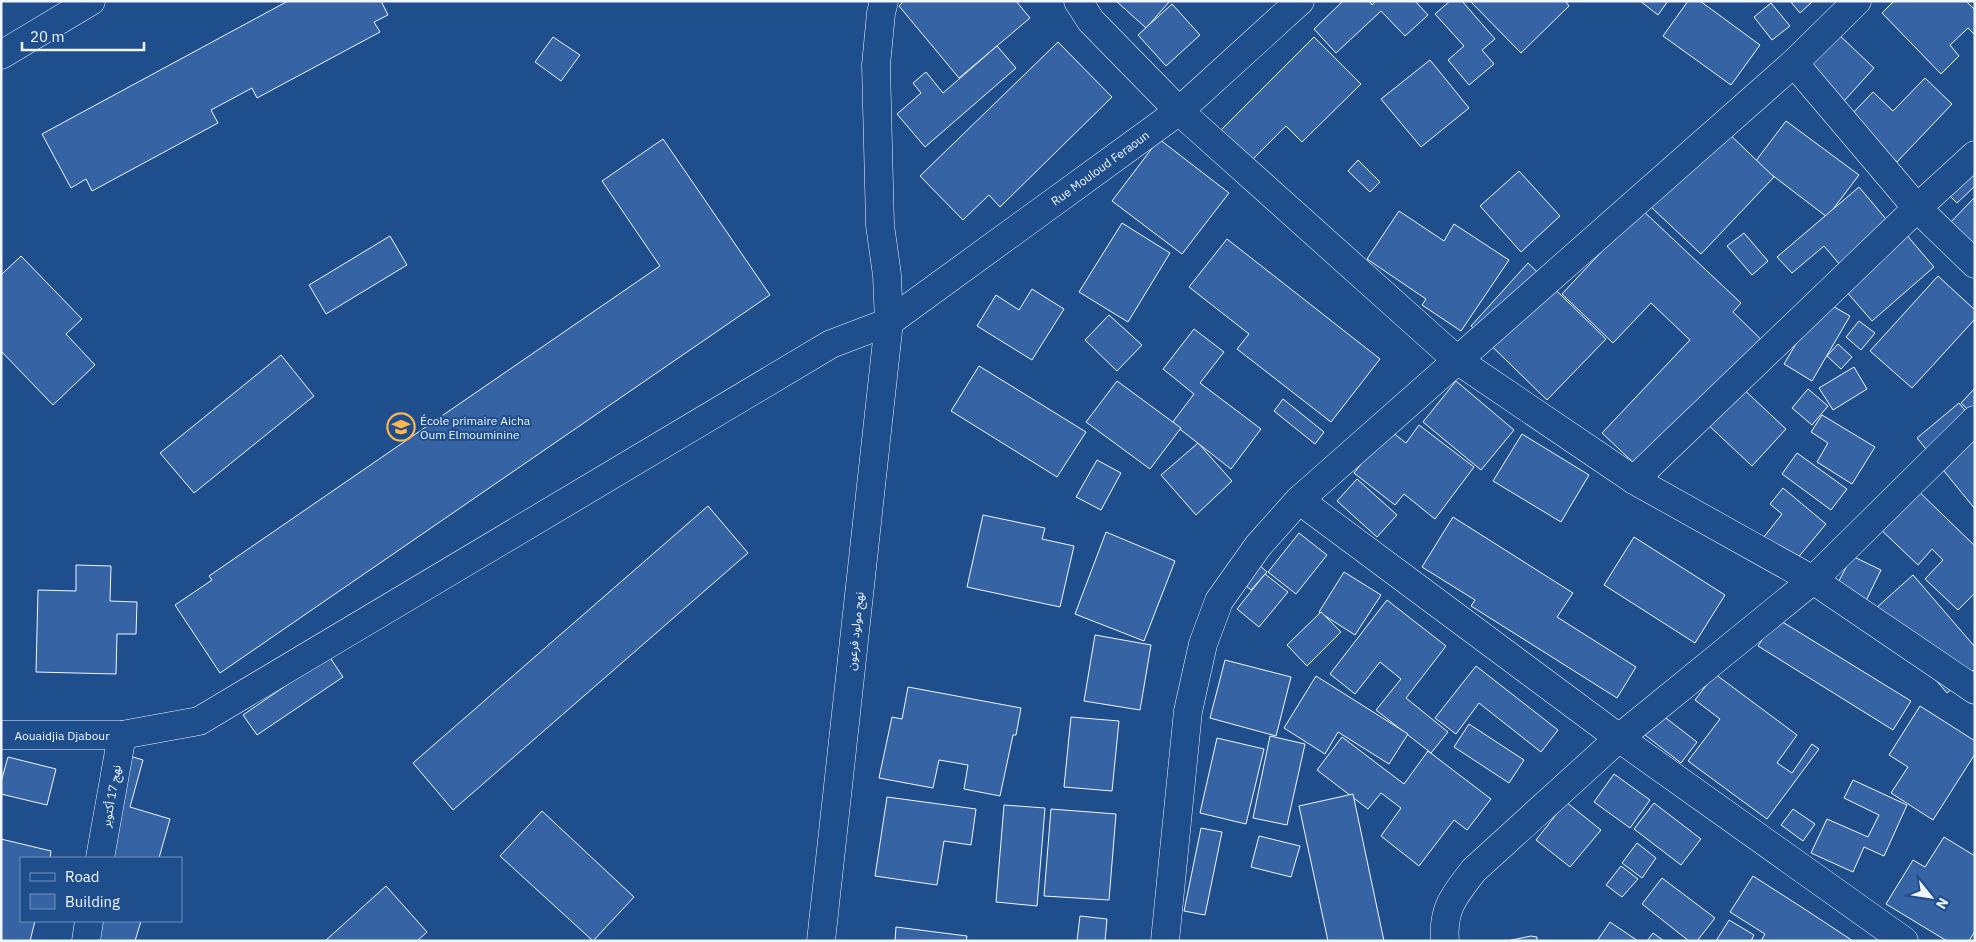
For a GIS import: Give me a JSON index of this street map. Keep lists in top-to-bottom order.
{
  "streets": {
    "street": [
      "Rue Mouloud Feraoun",
      "نهج مولود فرعون",
      "Aouaidjia Djabour",
      "نهج 17 أكتوبر"
    ]
  },
  "crossings": [
    ["Rue Mouloud Feraoun", "نهج مولود فرعون"],
    ["Rue Mouloud Feraoun", "Aouaidjia Djabour"],
    ["Rue Mouloud Feraoun", "نهج 17 أكتوبر"],
    ["Aouaidjia Djabour", "نهج 17 أكتوبر"]
  ],
  "places": {
    "school or university": ["École primaire Aicha Oum Elmouminine"]
  },
  "legend": ["Road", "Building"],
  "scale_bar": "20 m",
  "north": "bottom right"
}
